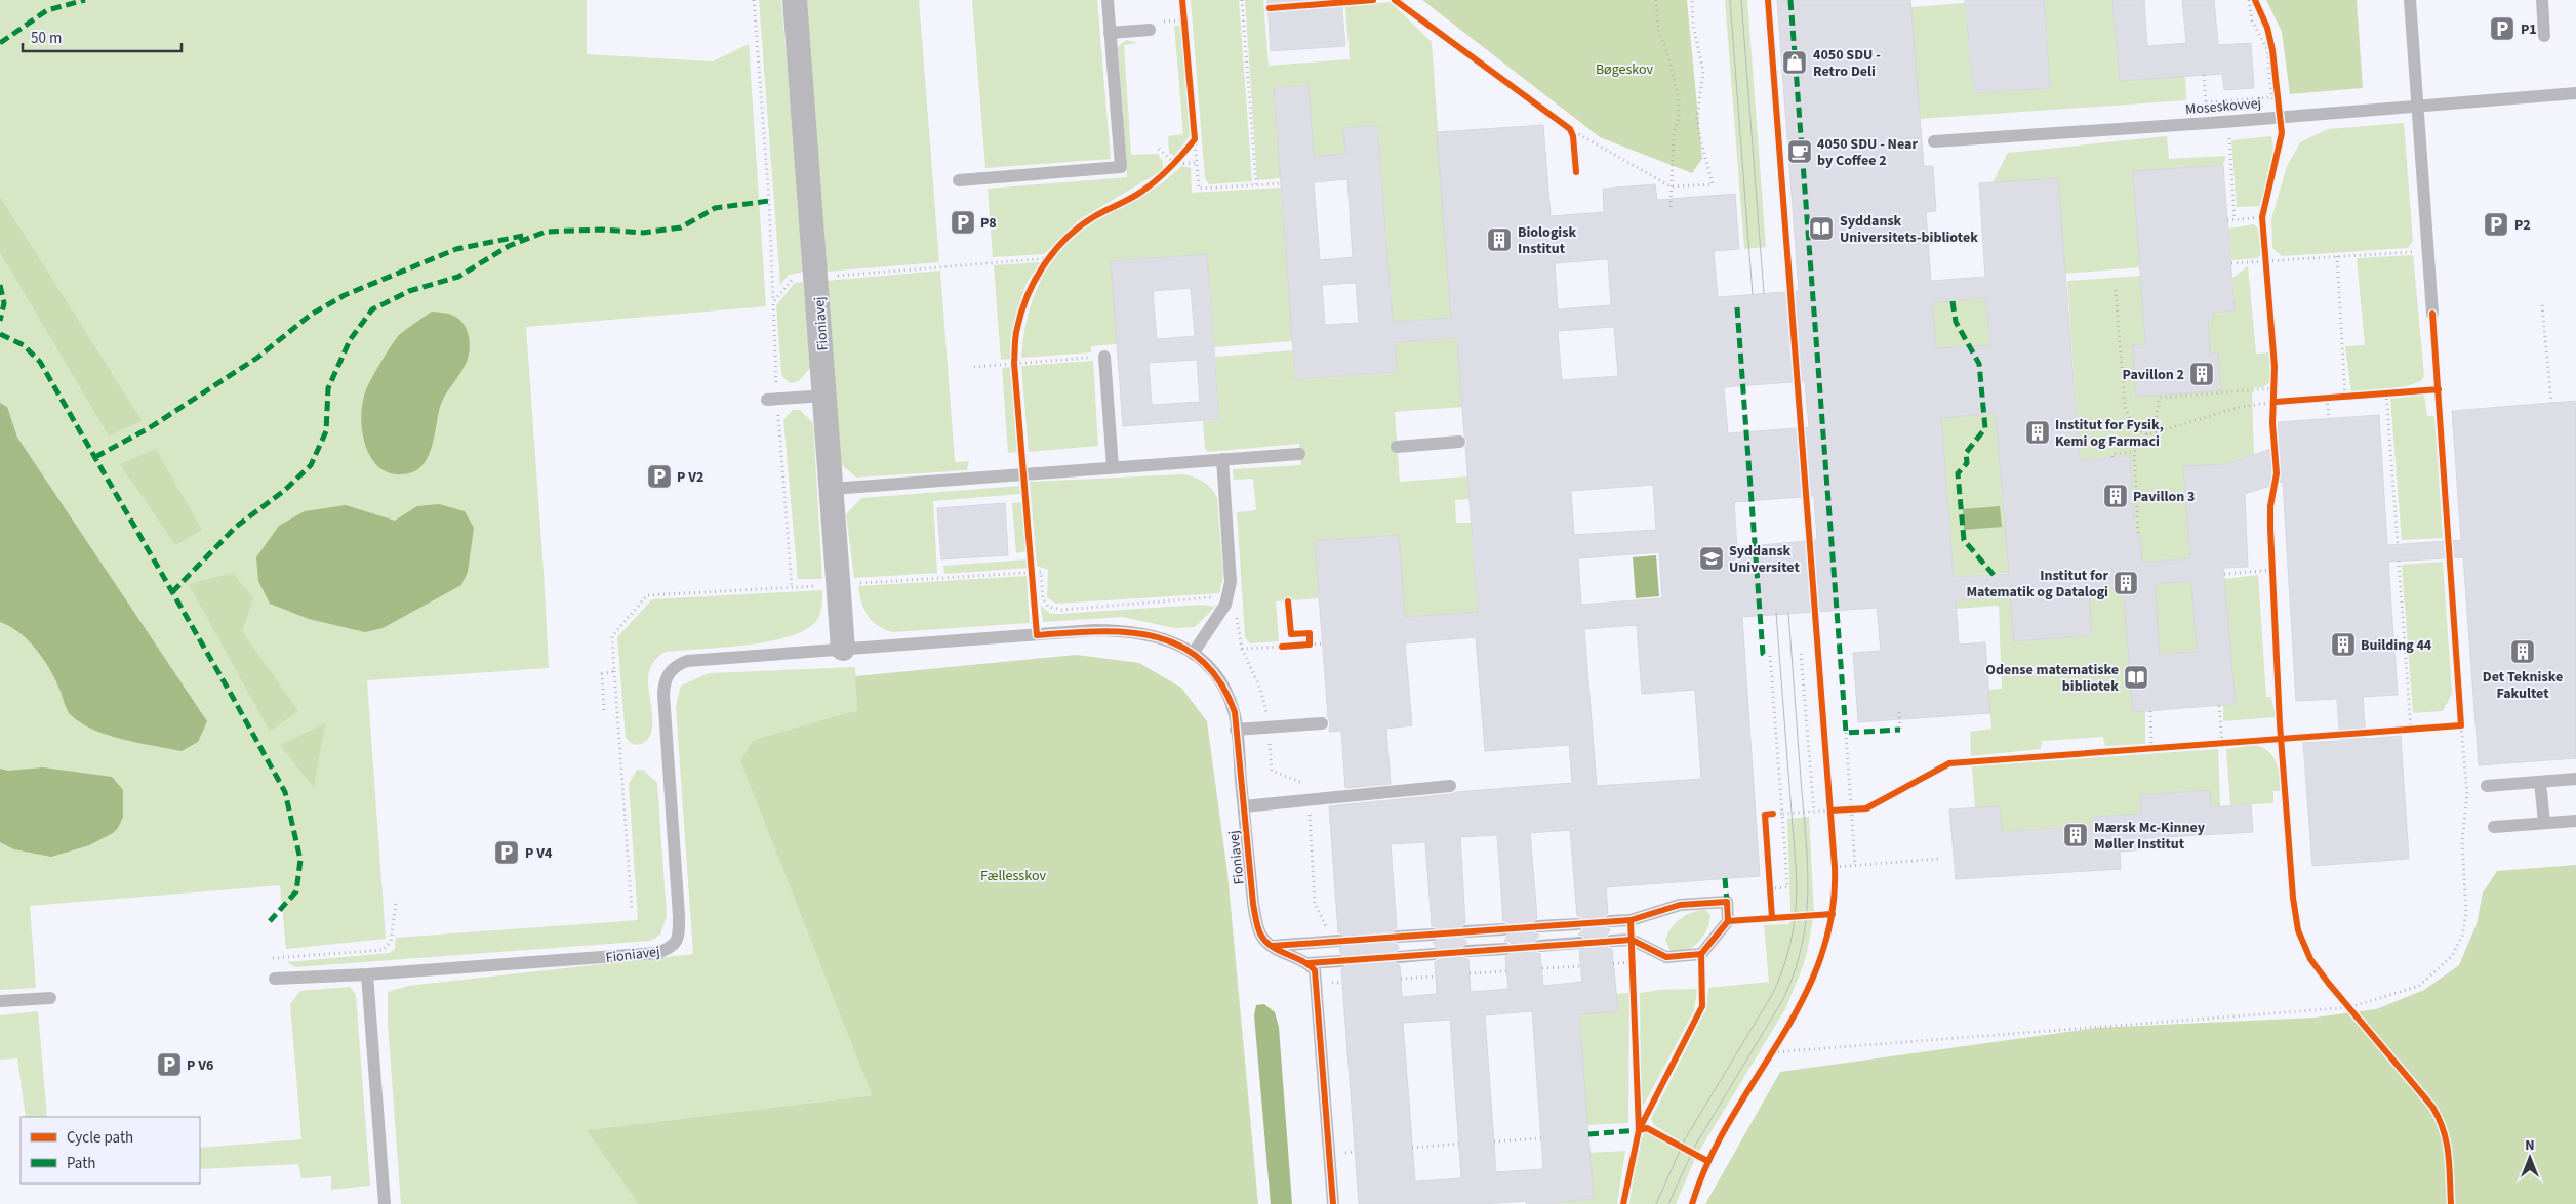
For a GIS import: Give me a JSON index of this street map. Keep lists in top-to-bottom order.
{
  "streets": {
    "street": ["Fioniavej"],
    "lane": ["Moseskovvej"]
  },
  "parks": ["Bøgeskov", "Fællesskov"],
  "places": {
    "parking": [
      "P1",
      "P8",
      "P2",
      "P V2",
      "P V4",
      "P V6"
    ],
    "shop": ["4050 SDU - Retro Deli"],
    "cafe": ["4050 SDU - Near by Coffee 2"],
    "library": ["Syddansk Universitets-bibliotek", "Odense matematiske bibliotek"],
    "building": [
      "Biologisk Institut",
      "Pavillon 2",
      "Institut for Fysik, Kemi og Farmaci",
      "Pavillon 3",
      "Institut for Matematik og Datalogi",
      "Building 44",
      "Det Tekniske Fakultet",
      "Mærsk Mc-Kinney Møller Institut"
    ],
    "school or university": ["Syddansk Universitet"]
  },
  "legend": ["Cycle path", "Path"],
  "scale_bar": "50 m",
  "north": "top"
}
